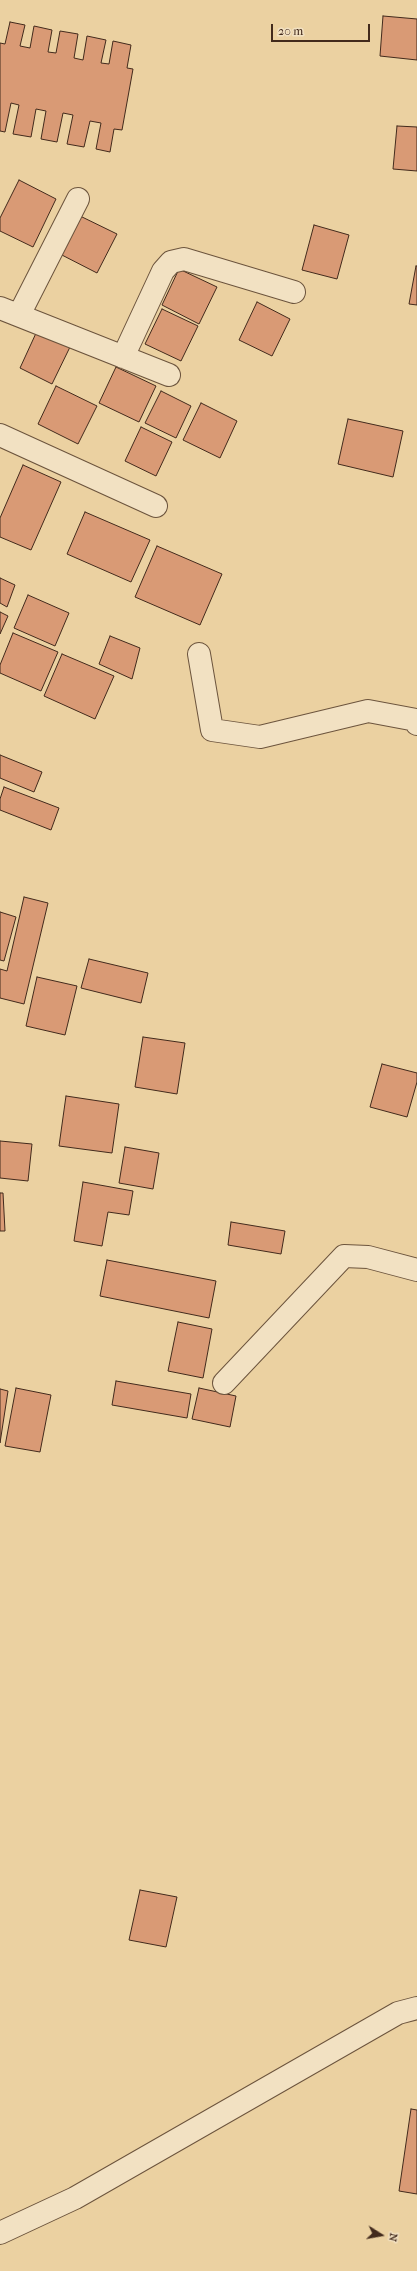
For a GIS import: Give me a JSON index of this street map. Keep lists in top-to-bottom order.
{
  "scale_bar": "20 m",
  "north": "right"
}
